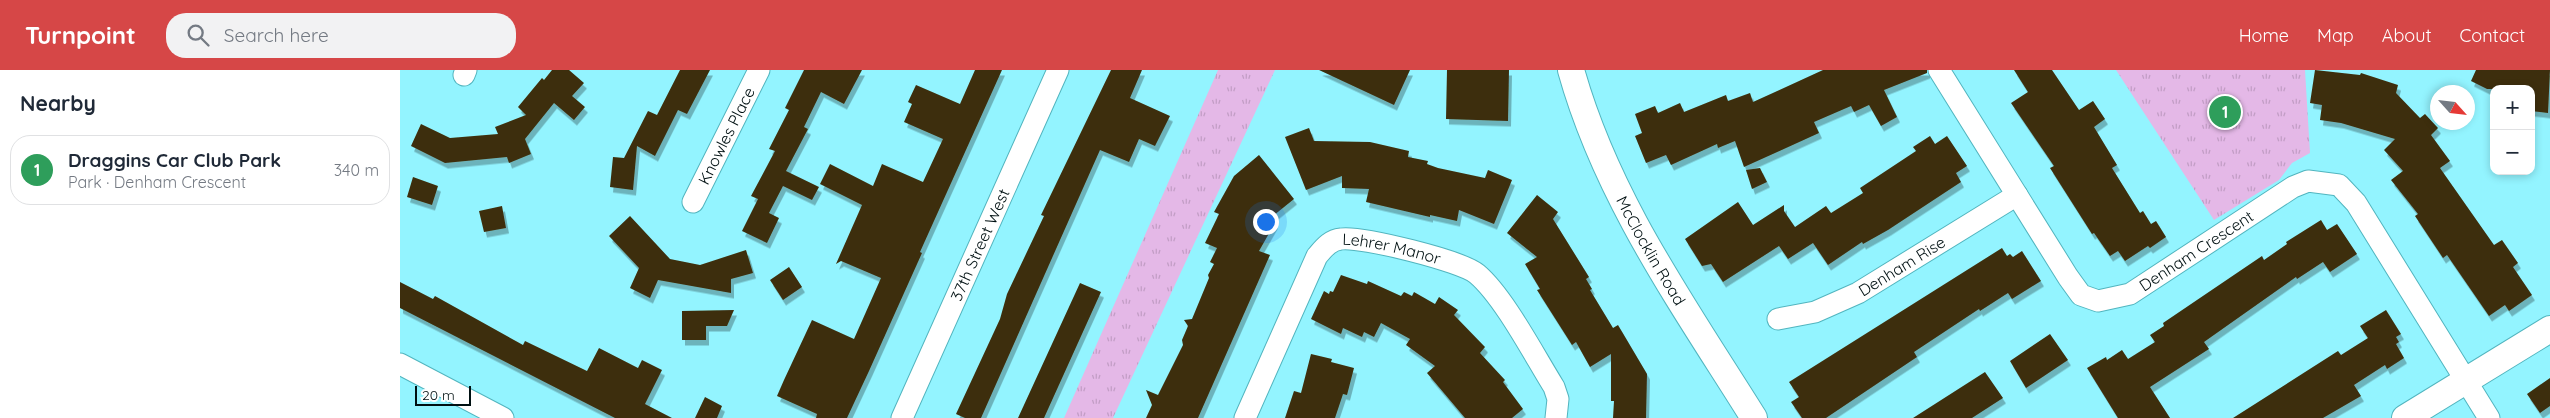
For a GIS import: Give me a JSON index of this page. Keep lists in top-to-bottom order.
{
  "streets": {
    "street": [
      "Knowles Place",
      "37th Street West",
      "McClocklin Road",
      "Lehrer Manor",
      "Denham Crescent",
      "Denham Rise"
    ]
  },
  "crossings": [
    ["Denham Crescent", "Denham Rise"]
  ],
  "scale_bar": "20 m",
  "north": "bottom right",
  "page": {
    "header": "Turnpoint",
    "search": "Search here",
    "nav": [
      "Home",
      "Map",
      "About",
      "Contact"
    ],
    "heading": "Nearby",
    "map_buttons": ["+", "−"],
    "pins": "1",
    "list": [
      {
        "mark": "1",
        "name": "Draggins Car Club Park",
        "note": "Park · Denham Crescent",
        "value": "340 m"
      }
    ],
    "scale": "20 m"
  }
}
